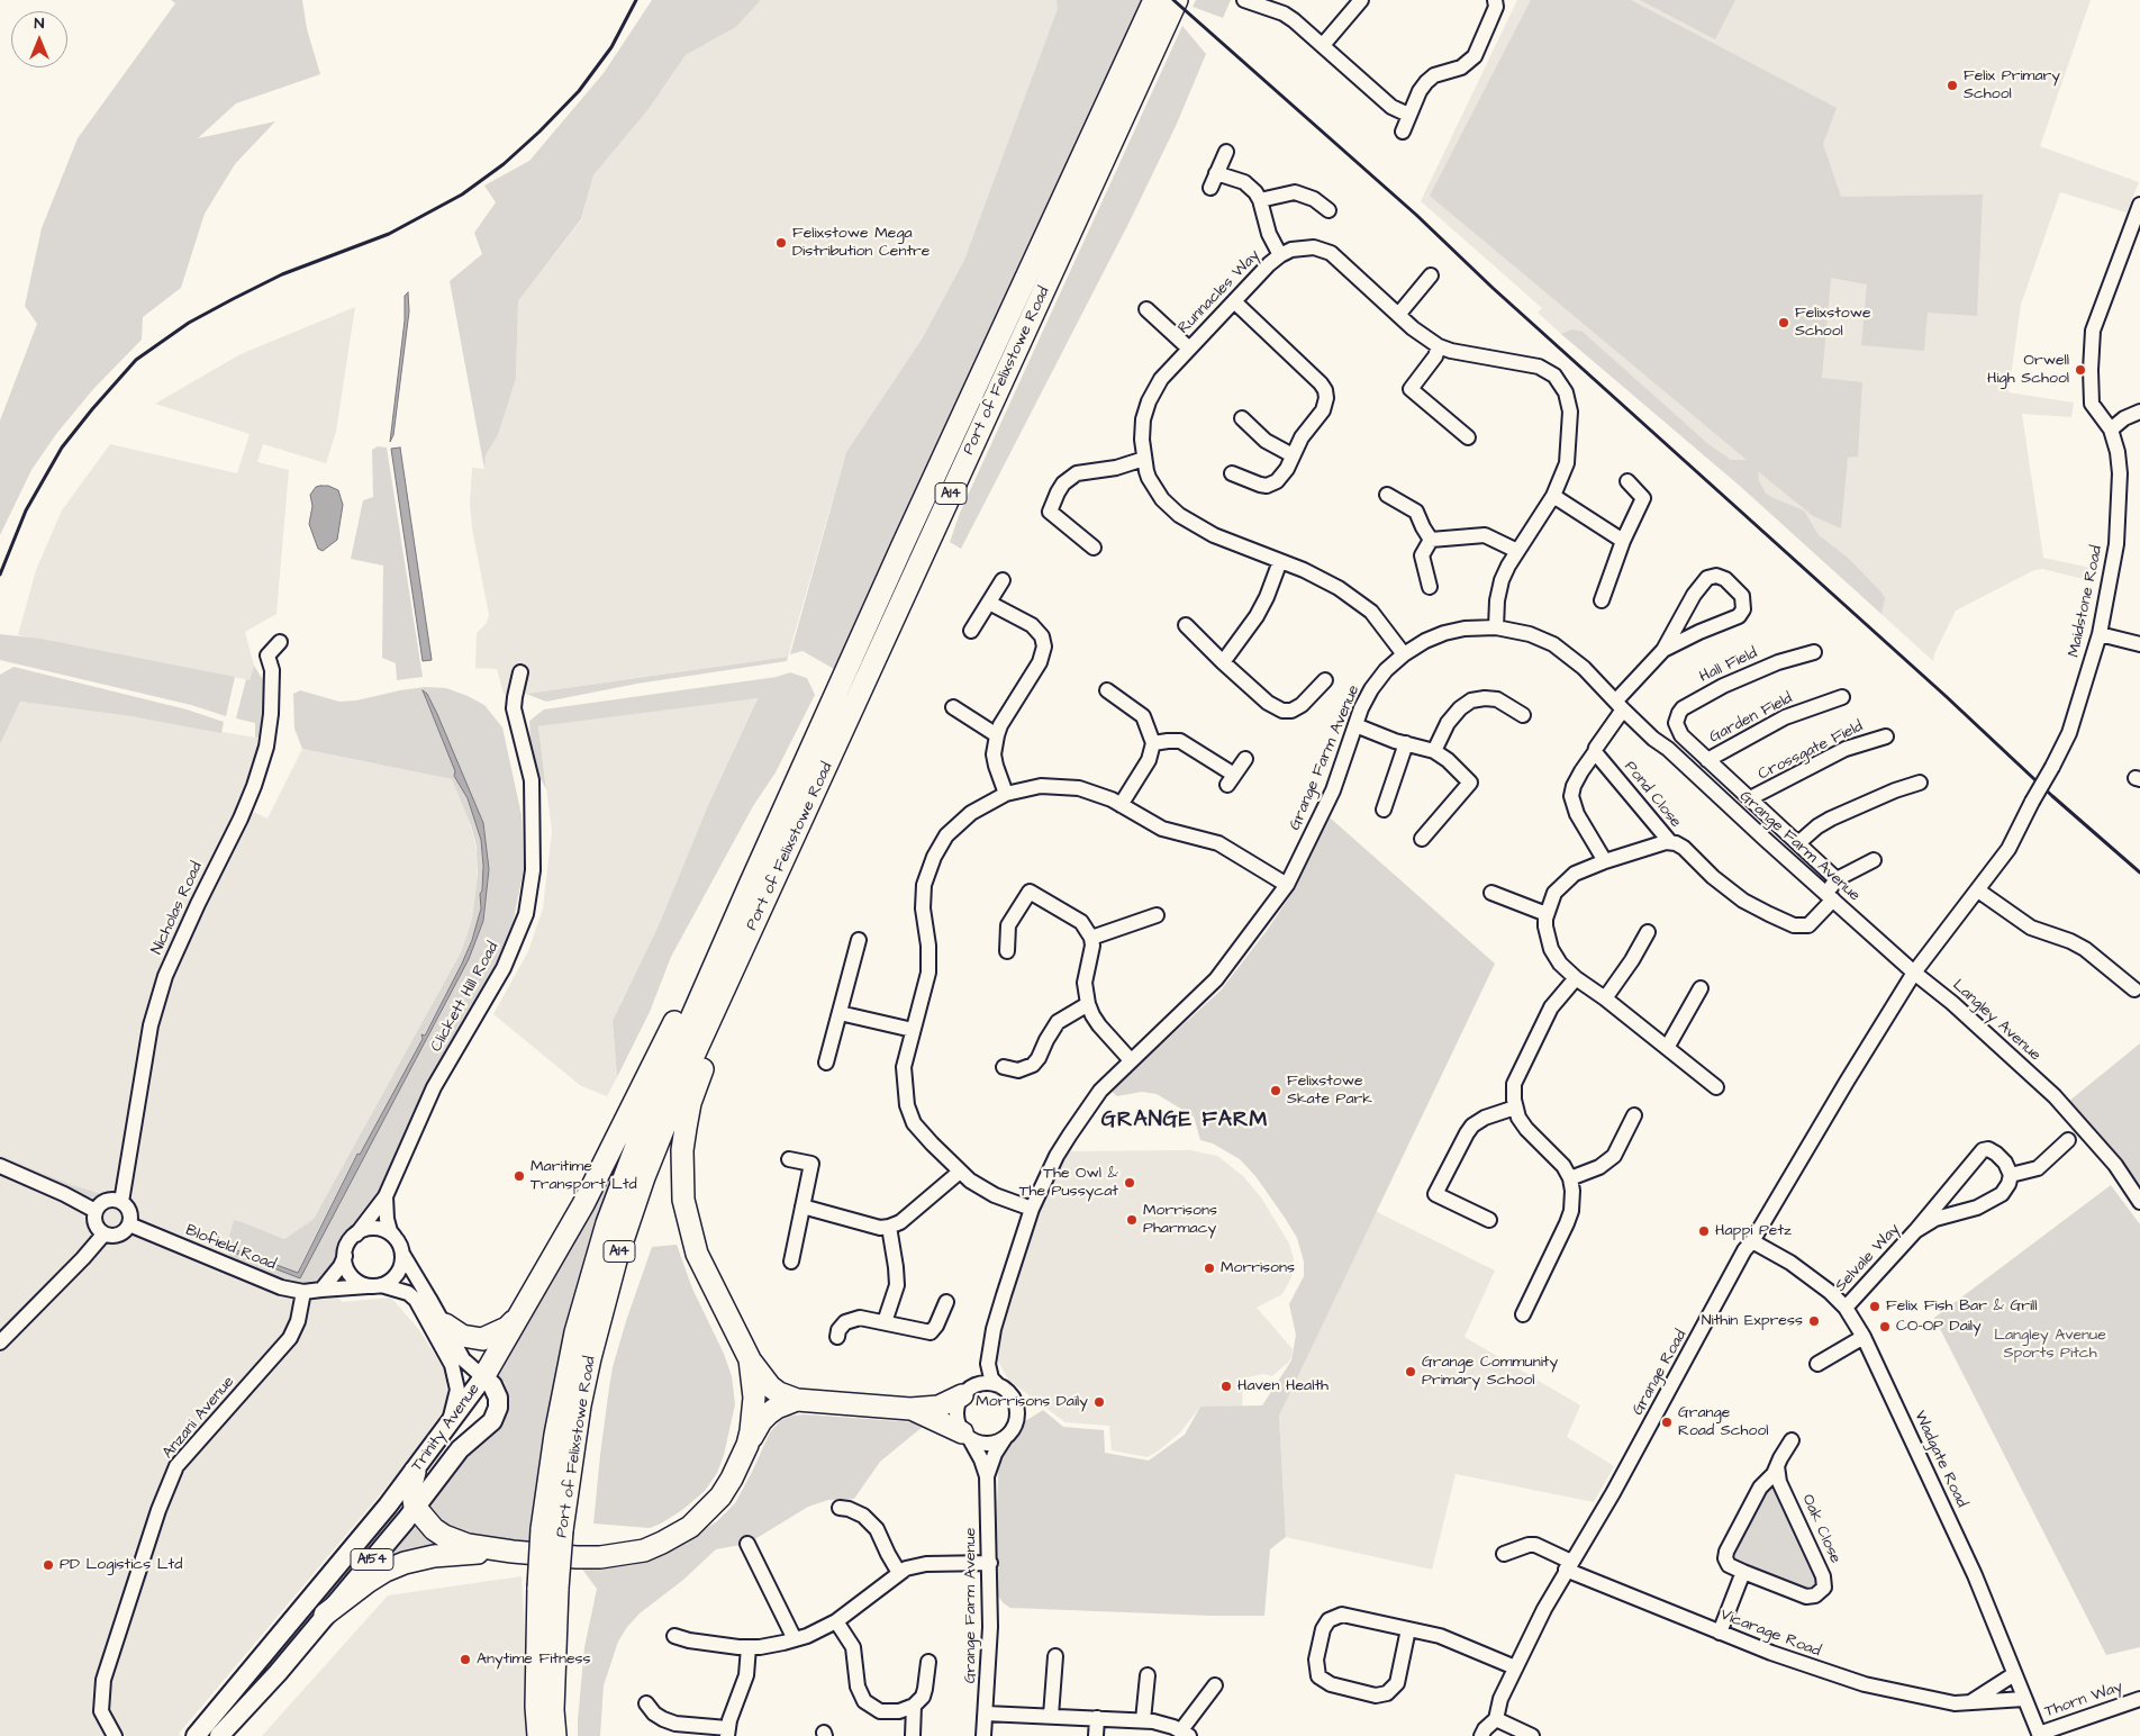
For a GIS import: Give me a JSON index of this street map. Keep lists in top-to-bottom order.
{
  "streets": {
    "highway": ["Port of Felixstowe Road", "A14"],
    "main road": ["Trinity Avenue", "A154"],
    "street": [
      "Runnacles Way",
      "Maidstone Road",
      "Hall Field",
      "Garden Field",
      "Crossgate Field",
      "Grange Farm Avenue",
      "Pond Close",
      "Nicholas Road",
      "Clickett Hill Road",
      "Langley Avenue",
      "Blofield Road",
      "Selvale Way",
      "Grange Road",
      "Anzani Avenue",
      "Wadgate Road",
      "Oak Close",
      "Vicarage Road",
      "Thorn Way"
    ]
  },
  "crossings": [
    ["Runnacles Way", "Grange Farm Avenue"],
    ["Maidstone Road", "Grange Farm Avenue"],
    ["Maidstone Road", "Langley Avenue"],
    ["Maidstone Road", "Grange Road"],
    ["Hall Field", "Grange Farm Avenue"],
    ["Garden Field", "Grange Farm Avenue"],
    ["Crossgate Field", "Grange Farm Avenue"],
    ["Grange Farm Avenue", "Langley Avenue"],
    ["Grange Farm Avenue", "Grange Road"],
    ["Nicholas Road", "Blofield Road"],
    ["Clickett Hill Road", "Blofield Road"],
    ["Langley Avenue", "Grange Road"],
    ["Blofield Road", "Anzani Avenue"],
    ["Selvale Way", "Wadgate Road"],
    ["Grange Road", "Wadgate Road"],
    ["Grange Road", "Vicarage Road"],
    ["Wadgate Road", "Vicarage Road"],
    ["Wadgate Road", "Thorn Way"]
  ],
  "districts": ["GRANGE FARM"],
  "parks": ["Langley Avenue Sports Pitch"],
  "places": [
    "Felix Primary School",
    "Felixstowe Mega Distribution Centre",
    "Felixstowe School",
    "Orwell High School",
    "Felixstowe Skate Park",
    "Maritime Transport Ltd",
    "The Owl & The Pussycat",
    "Morrisons Pharmacy",
    "Happi Petz",
    "Morrisons",
    "Felix Fish Bar & Grill",
    "Nithin Express",
    "CO-OP Daily",
    "Grange Community Primary School",
    "Haven Health",
    "Morrisons Daily",
    "Grange Road School",
    "PD Logistics Ltd",
    "Anytime Fitness"
  ],
  "north": "top"
}
